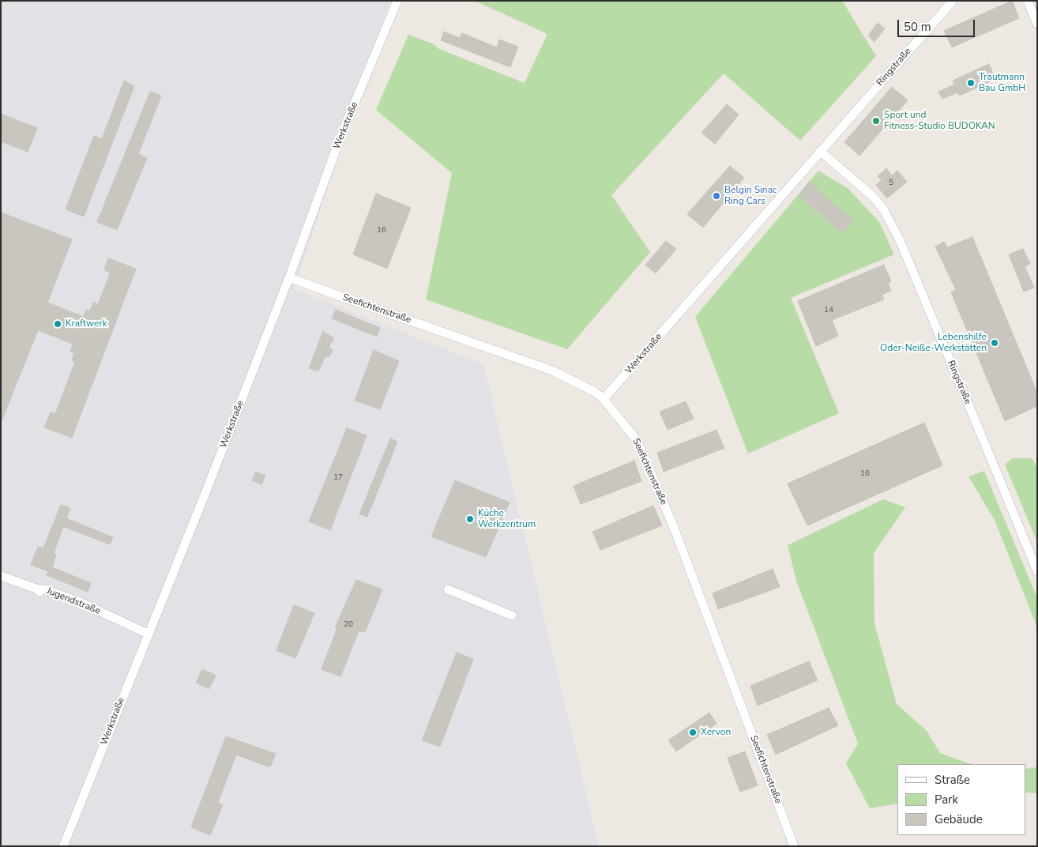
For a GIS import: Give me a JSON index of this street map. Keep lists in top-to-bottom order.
{
  "streets": {
    "street": [
      "Ringstraße",
      "Werkstraße",
      "Seefichtenstraße",
      "Jugendstraße"
    ]
  },
  "crossings": [
    ["Ringstraße", "Werkstraße"],
    ["Werkstraße", "Seefichtenstraße"],
    ["Werkstraße", "Jugendstraße"]
  ],
  "places": [
    "Trautmann Bau GmbH",
    "Sport und Fitness-Studio BUDOKAN",
    "Belgin Sinac Ring Cars",
    "Kraftwerk",
    "Lebenshilfe Oder-Neiße-Werkstätten",
    "Küche Werkzentrum",
    "Xervon"
  ],
  "house_numbers": [
    "5",
    "16",
    "14",
    "16",
    "17",
    "20"
  ],
  "legend": ["Straße", "Park", "Gebäude"],
  "scale_bar": "50 m"
}
